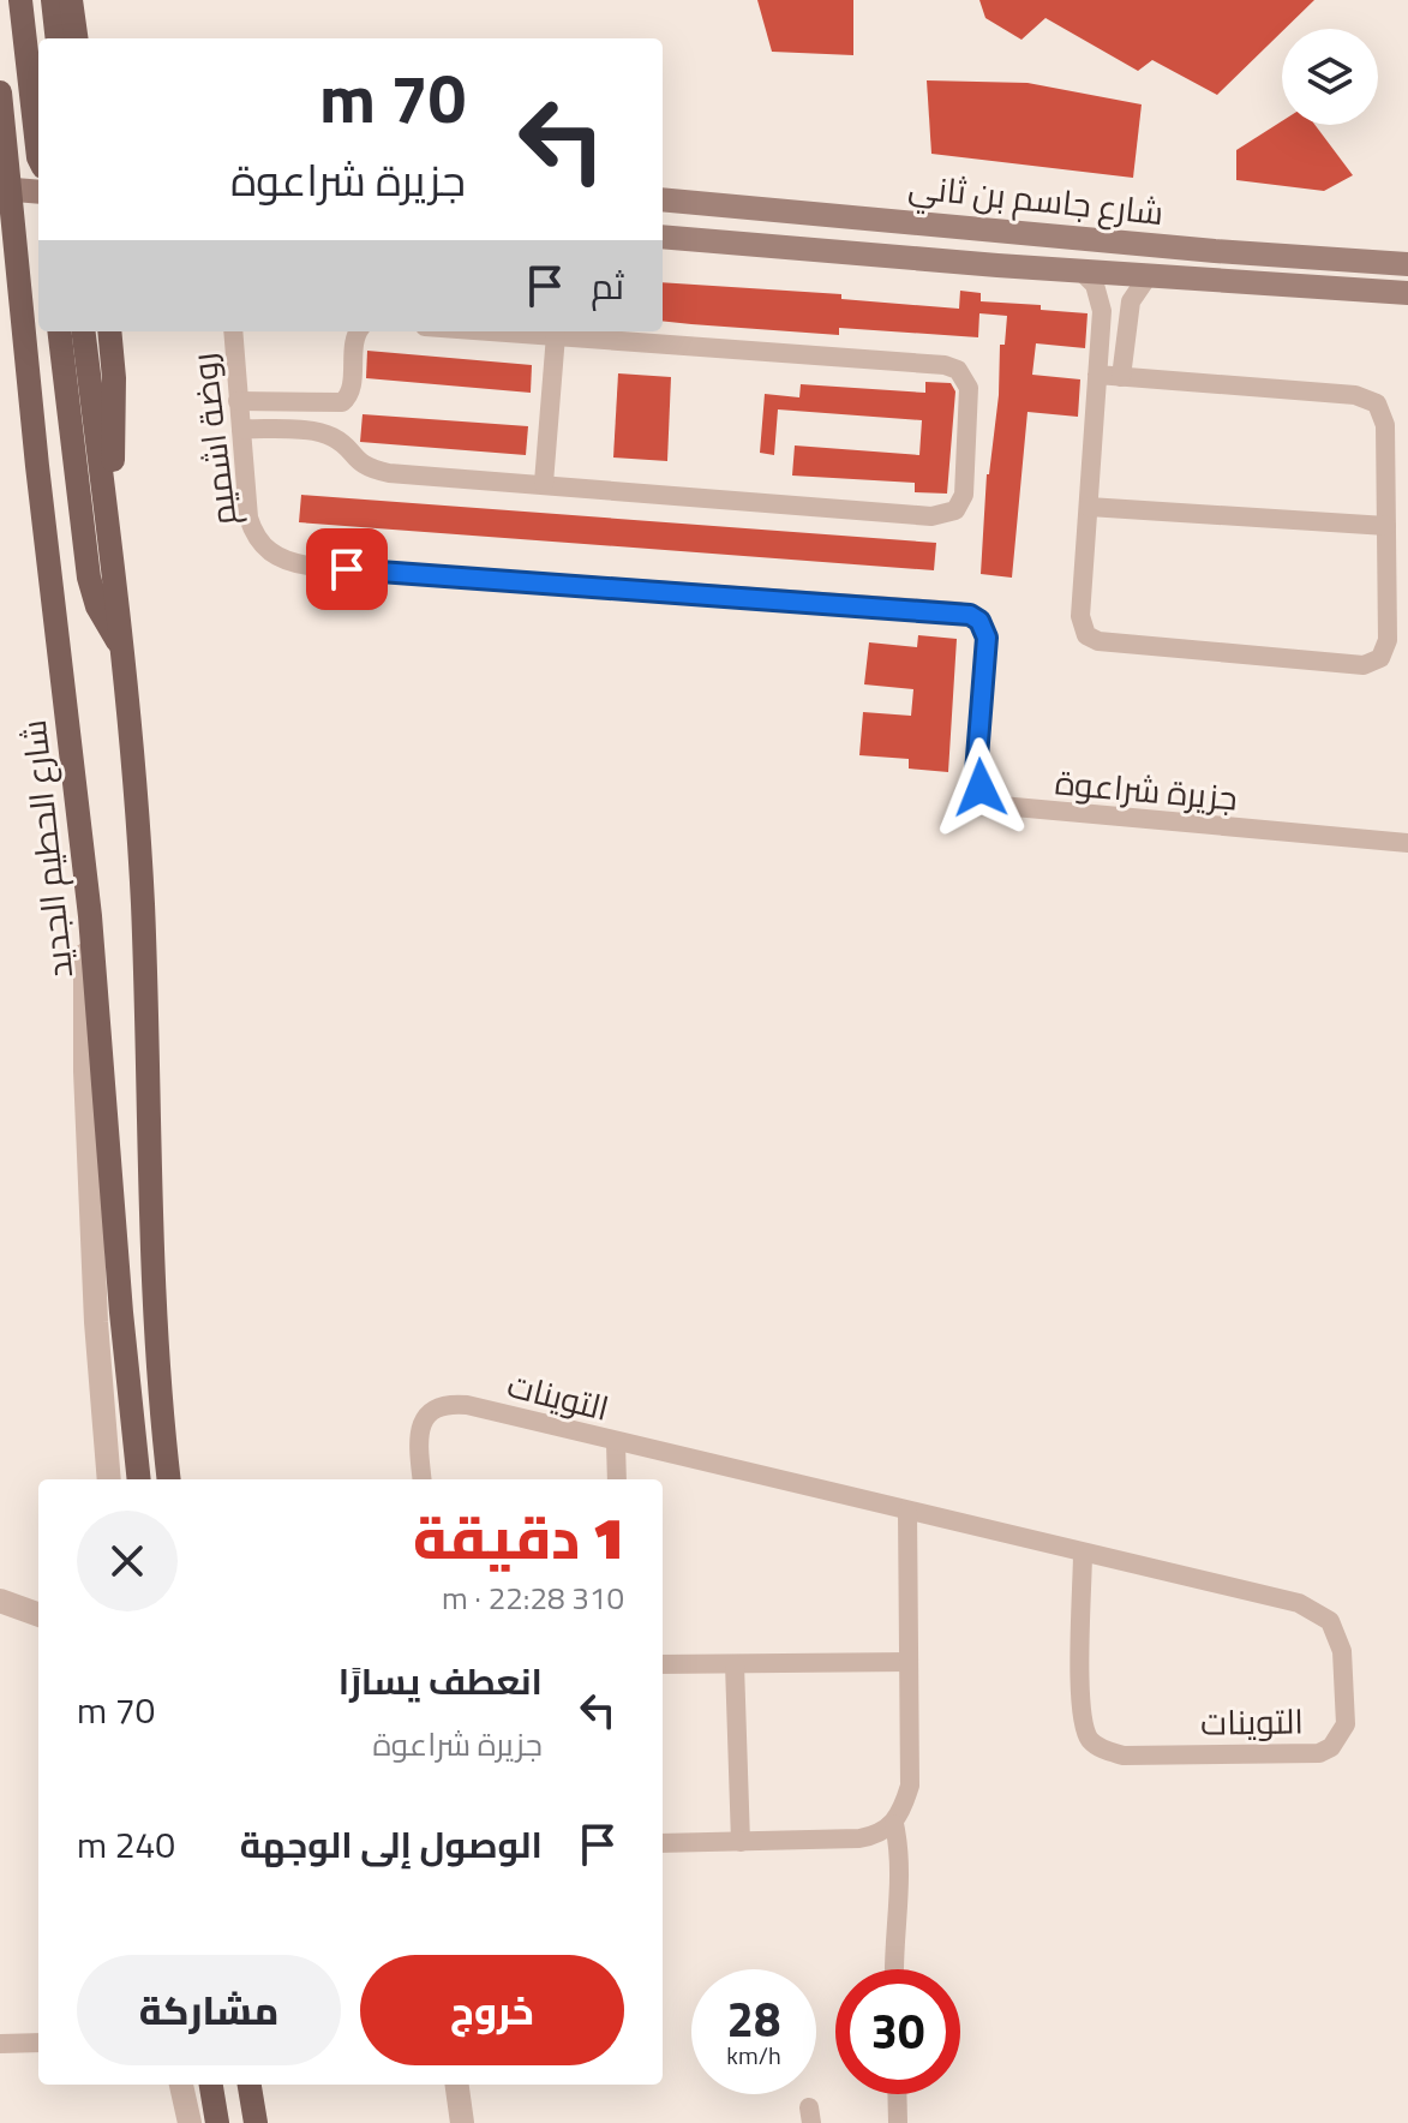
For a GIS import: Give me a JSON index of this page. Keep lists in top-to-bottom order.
{
  "streets": {
    "main road": ["شارع جاسم بن ثاني", "شارع الحطيم الجديد"],
    "street": ["روضة اشميم", "جزيرة شراعوة", "التوينات"]
  },
  "crossings": [
    ["روضة اشميم", "جزيرة شراعوة"]
  ],
  "page": {
    "turn": ["70 m", "جزيرة شراعوة"],
    "then": "ثم",
    "heading": ["1 دقيقة", "310 m · 22:28"],
    "list": [
      {
        "name": "انعطف يسارًا",
        "note": "جزيرة شراعوة",
        "value": "70 m"
      },
      {
        "name": "الوصول إلى الوجهة",
        "value": "240 m"
      }
    ],
    "buttons": ["خروج", "مشاركة"],
    "speed": "28 km/h",
    "limit": "30"
  }
}
